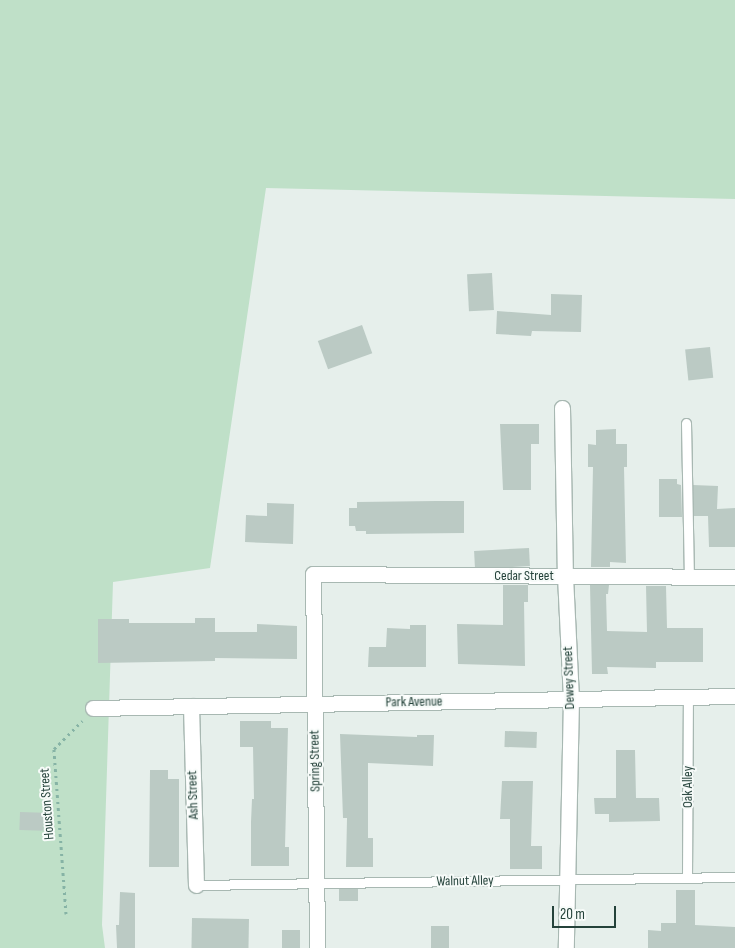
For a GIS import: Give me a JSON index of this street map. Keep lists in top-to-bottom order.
{
  "streets": {
    "street": [
      "Cedar Street",
      "Dewey Street",
      "Park Avenue",
      "Spring Street",
      "Ash Street"
    ],
    "lane": ["Oak Alley", "Walnut Alley"],
    "path": ["Houston Street"]
  },
  "crossings": [
    ["Cedar Street", "Dewey Street"],
    ["Cedar Street", "Spring Street"],
    ["Dewey Street", "Park Avenue"],
    ["Dewey Street", "Walnut Alley"],
    ["Park Avenue", "Spring Street"],
    ["Park Avenue", "Oak Alley"],
    ["Park Avenue", "Ash Street"],
    ["Park Avenue", "Houston Street"],
    ["Spring Street", "Walnut Alley"],
    ["Oak Alley", "Walnut Alley"],
    ["Ash Street", "Walnut Alley"]
  ],
  "scale_bar": "20 m"
}
